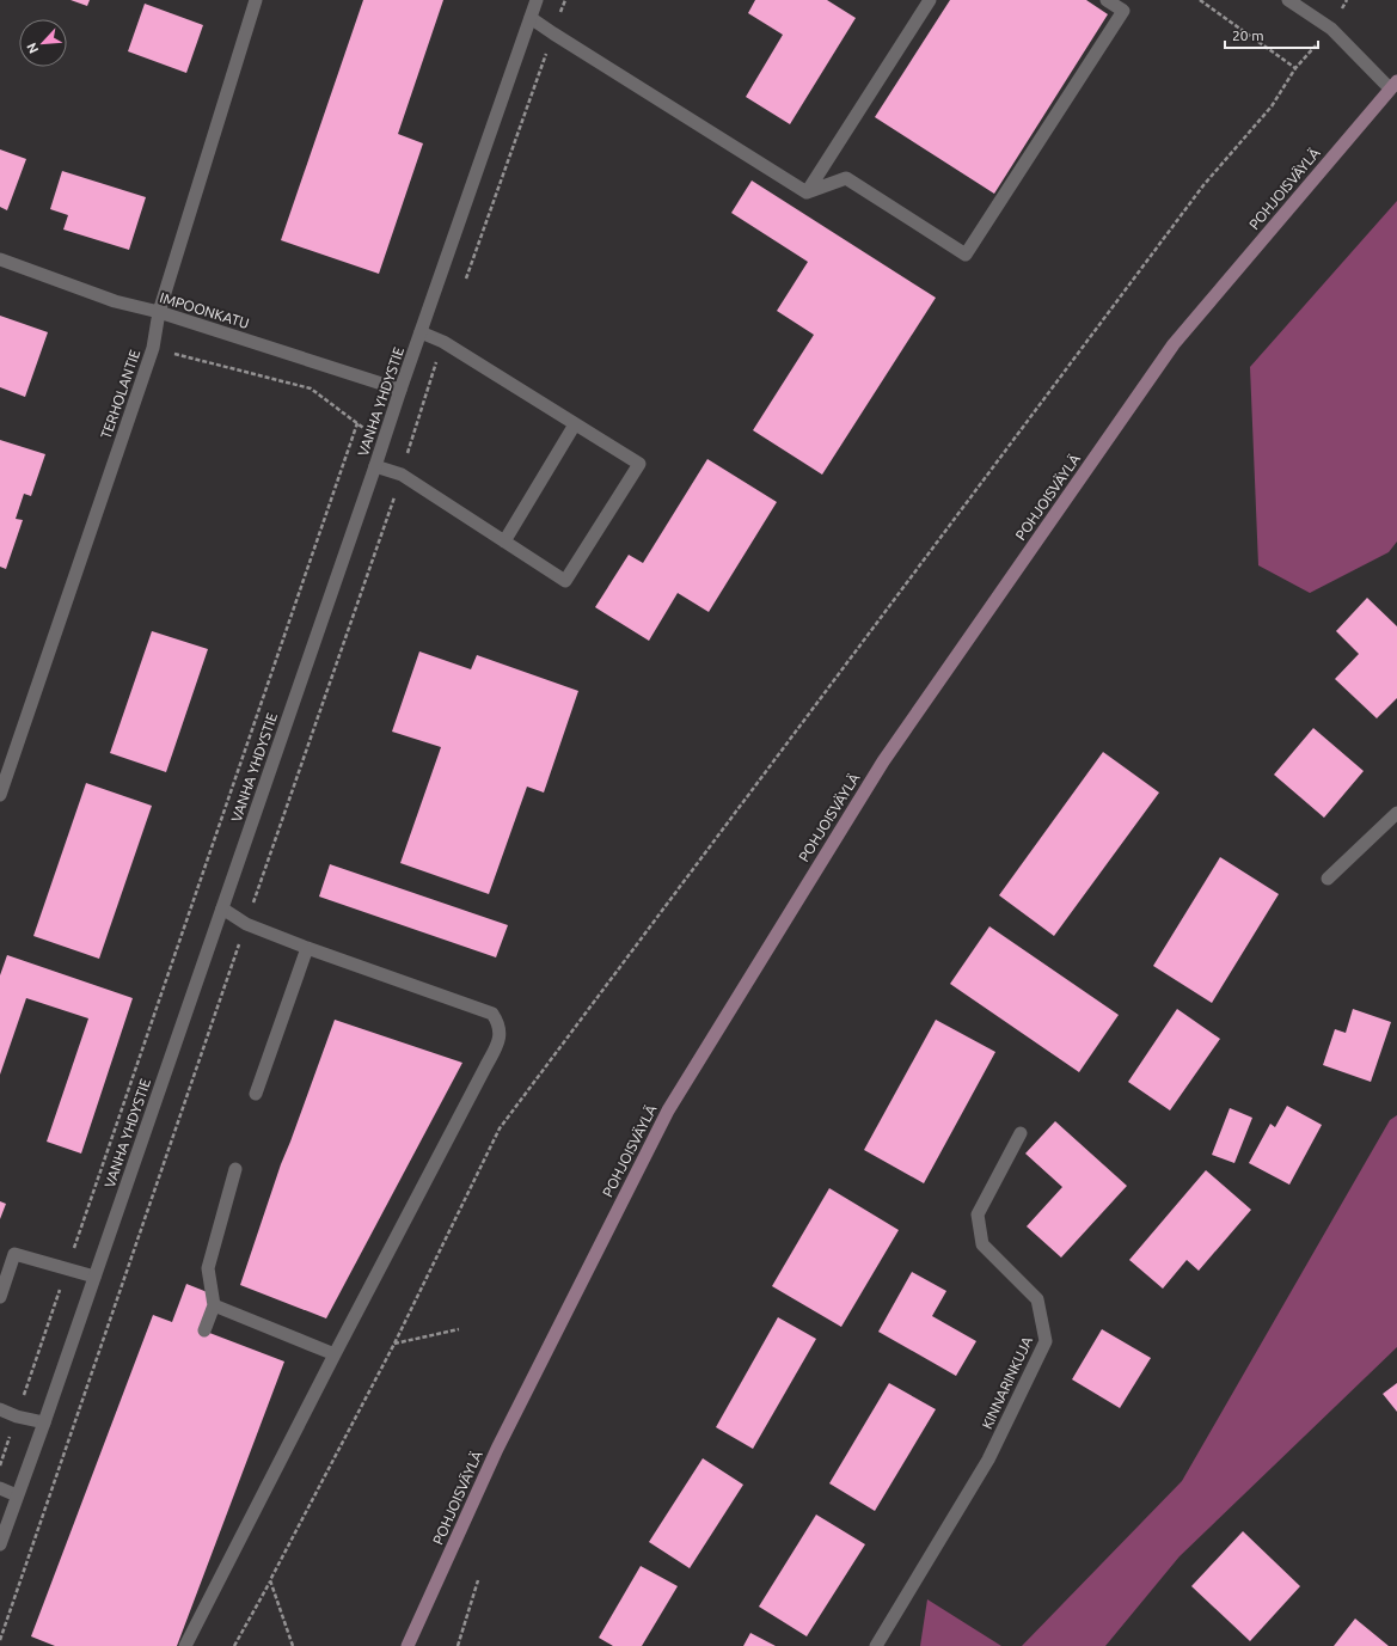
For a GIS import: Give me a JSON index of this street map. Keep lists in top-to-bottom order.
{
  "streets": {
    "main road": ["POHJOISVÄYLÄ"],
    "street": [
      "IMPOONKATU",
      "TERHOLANTIE",
      "VANHA YHDYSTIE",
      "KINNARINKUJA"
    ]
  },
  "crossings": [
    ["IMPOONKATU", "TERHOLANTIE"],
    ["IMPOONKATU", "VANHA YHDYSTIE"]
  ],
  "scale_bar": "20 m",
  "north": "bottom left"
}
